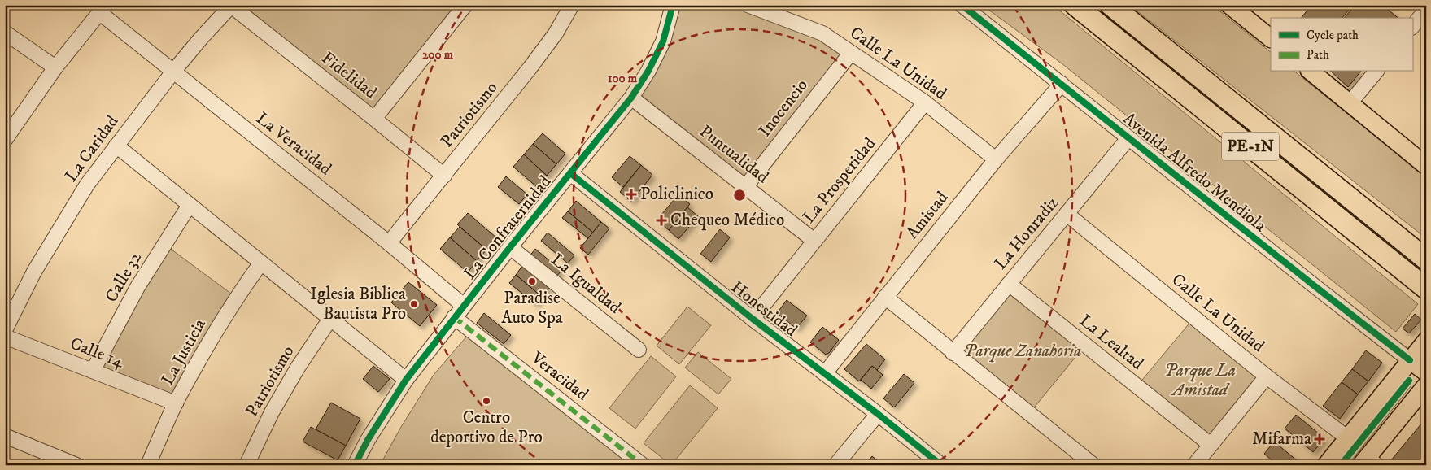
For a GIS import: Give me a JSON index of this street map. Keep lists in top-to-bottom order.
{
  "streets": {
    "highway": ["PE-1N"],
    "main road": ["Avenida Alfredo Mendiola"],
    "street": [
      "Calle La Unidad",
      "Fidelidad",
      "Inocencio",
      "Patriotismo",
      "La Veracidad",
      "La Caridad",
      "Puntualidad",
      "La Prosperidad",
      "Amistad",
      "La Confraternidad",
      "La Honradiz",
      "Calle 32",
      "La Igualdad",
      "Honestidad",
      "La Lealtad",
      "La Justicia",
      "Calle 14",
      "Veracidad"
    ]
  },
  "crossings": [
    ["Calle La Unidad", "Inocencio"],
    ["Calle La Unidad", "La Prosperidad"],
    ["Calle La Unidad", "Amistad"],
    ["Calle La Unidad", "La Honradiz"],
    ["Fidelidad", "Patriotismo"],
    ["Fidelidad", "La Caridad"],
    ["Inocencio", "Puntualidad"],
    ["Patriotismo", "La Veracidad"],
    ["La Veracidad", "La Caridad"],
    ["La Veracidad", "La Confraternidad"],
    ["Puntualidad", "La Prosperidad"],
    ["Puntualidad", "La Confraternidad"],
    ["Avenida Alfredo Mendiola", "Amistad"],
    ["Avenida Alfredo Mendiola", "La Honradiz"],
    ["La Prosperidad", "Honestidad"],
    ["Amistad", "Honestidad"],
    ["La Confraternidad", "La Igualdad"],
    ["La Confraternidad", "Honestidad"],
    ["La Confraternidad", "Veracidad"],
    ["La Honradiz", "La Lealtad"],
    ["Calle 32", "Calle 14"],
    ["La Justicia", "Calle 14"]
  ],
  "parks": ["Parque Zanahoria", "Parque La Amistad"],
  "places": {
    "health": ["Policlinico", "Chequeo Médico", "Mifarma"],
    "other": ["Paradise Auto Spa", "Iglesia Biblica Bautista Pro", "Centro deportivo de Pro"]
  },
  "legend": ["Cycle path", "Path"],
  "rings": ["200 m", "100 m"]
}
